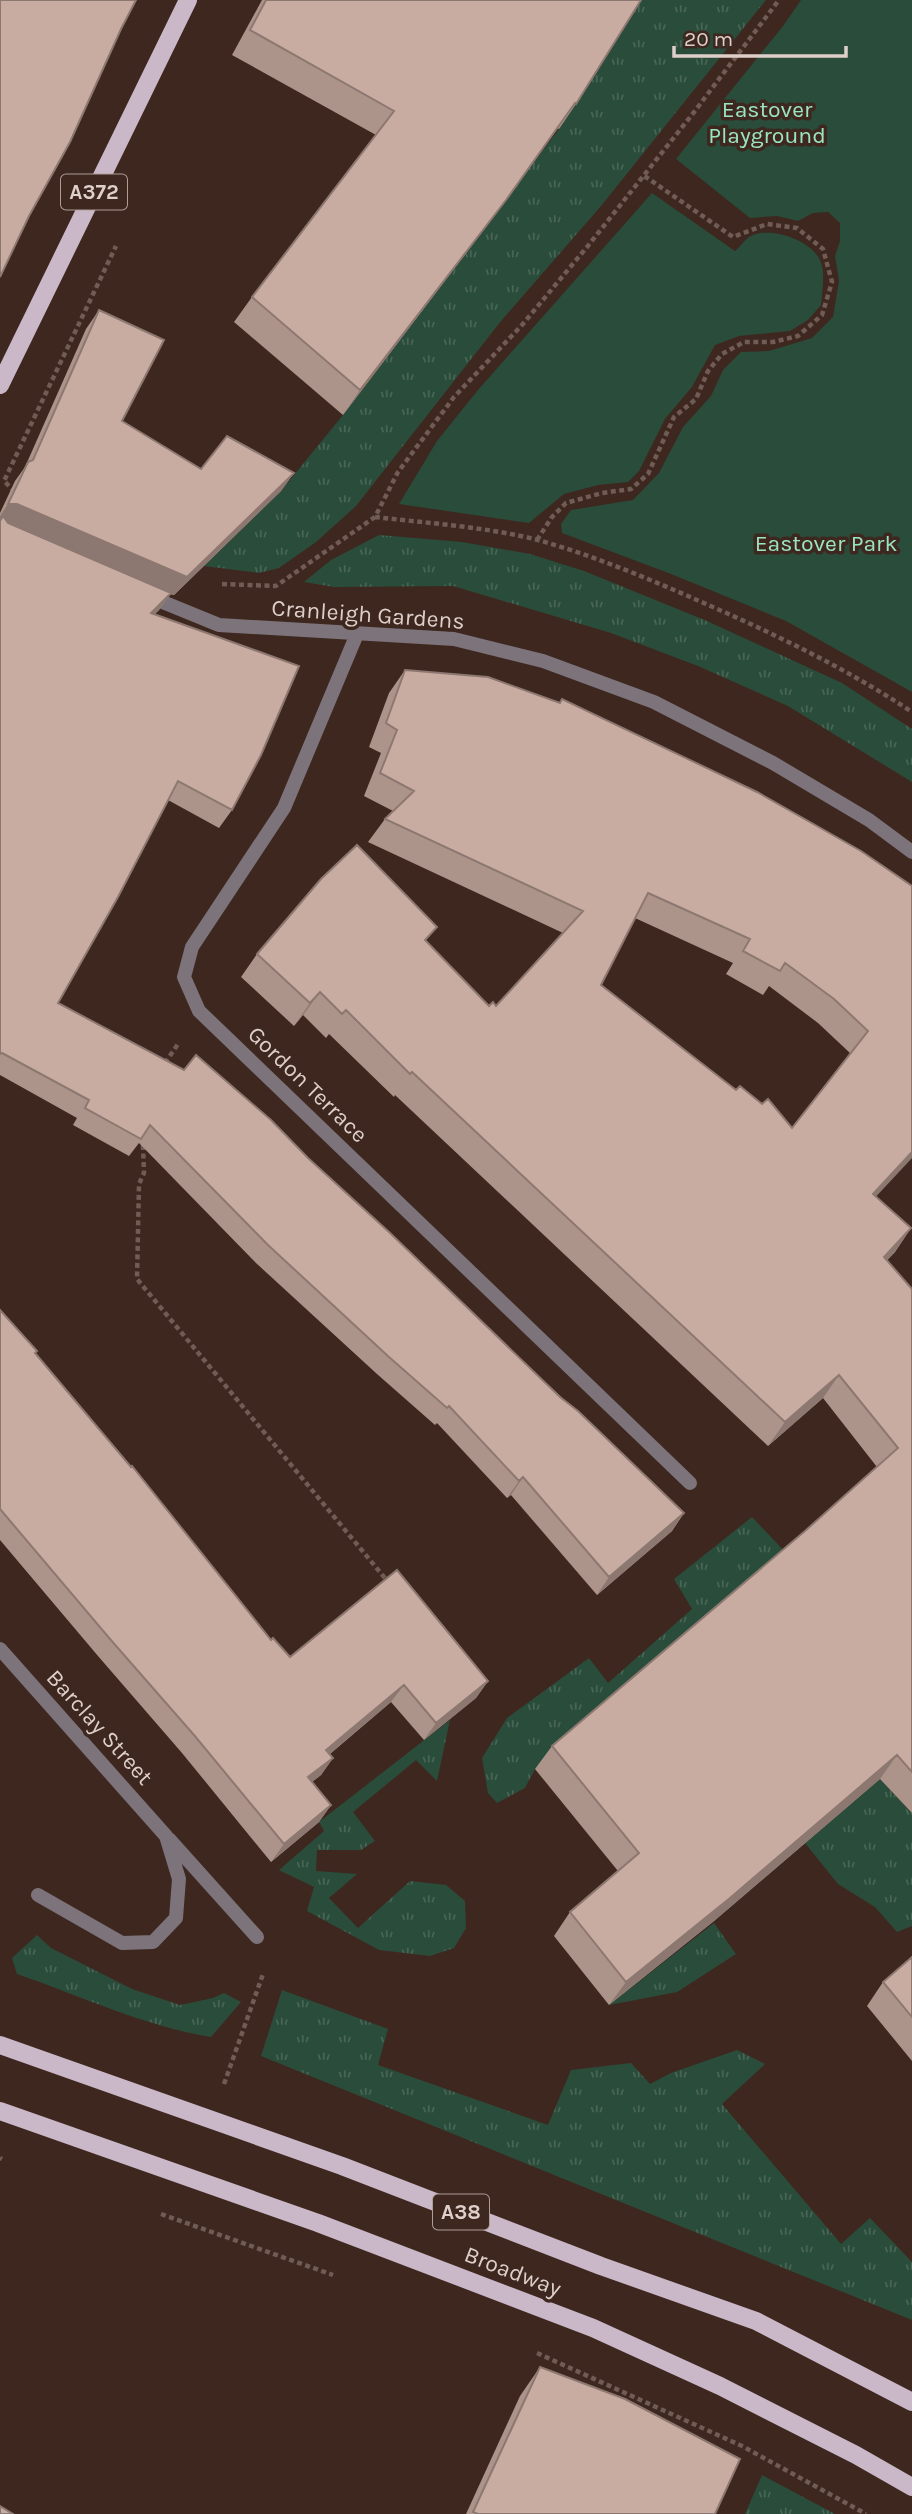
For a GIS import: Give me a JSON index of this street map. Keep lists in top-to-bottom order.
{
  "streets": {
    "main road": ["A372", "A38", "Broadway"],
    "street": ["Cranleigh Gardens", "Gordon Terrace", "Barclay Street"]
  },
  "crossings": [
    ["Cranleigh Gardens", "Gordon Terrace"]
  ],
  "parks": ["Eastover Playground", "Eastover Park"],
  "scale_bar": "20 m"
}
